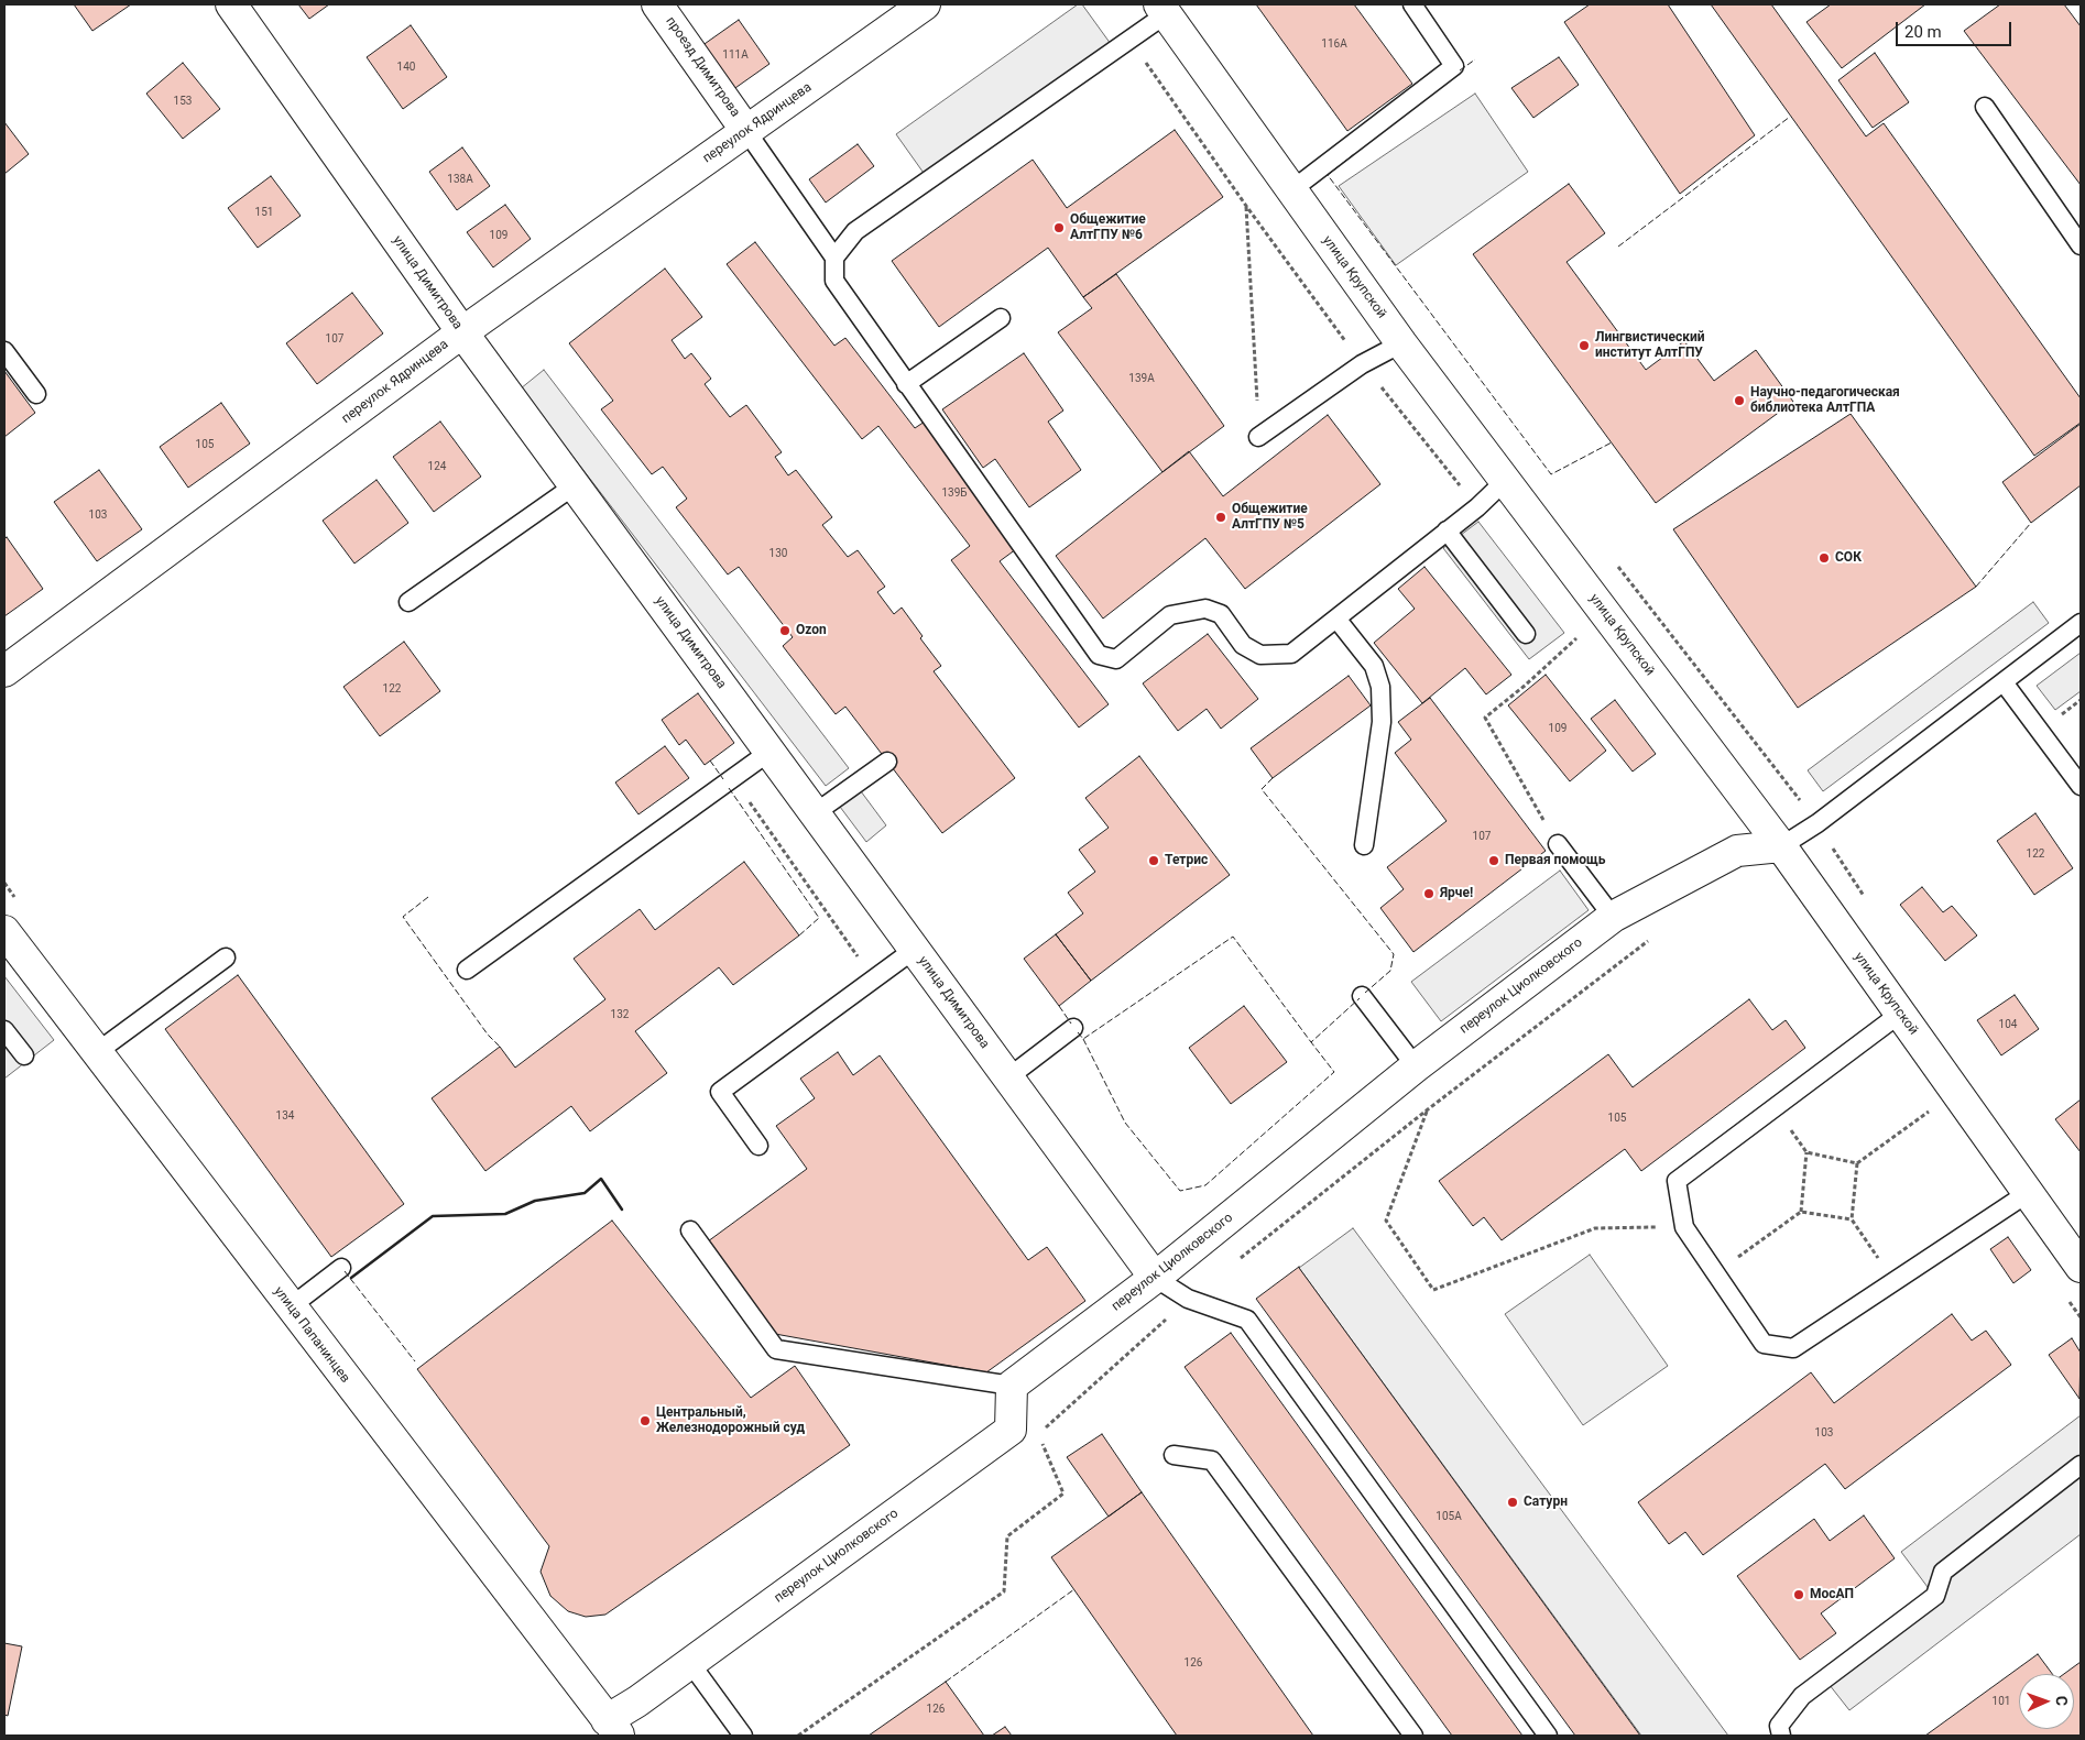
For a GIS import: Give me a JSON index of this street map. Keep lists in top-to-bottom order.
{
  "streets": {
    "street": [
      "проезд Димитрова",
      "переулок Ядринцева",
      "улица Крупской",
      "улица Димитрова",
      "переулок Циолковского",
      "улица Папанинцев"
    ]
  },
  "crossings": [
    ["проезд Димитрова", "переулок Ядринцева"],
    ["переулок Ядринцева", "улица Димитрова"],
    ["улица Крупской", "переулок Циолковского"],
    ["улица Димитрова", "переулок Циолковского"],
    ["переулок Циолковского", "улица Папанинцев"]
  ],
  "places": [
    "Общежитие АлтГПУ №6",
    "Лингвистический институт АлтГПУ",
    "Научно-педагогическая библиотека АлтГПА",
    "Общежитие АлтГПУ №5",
    "СОК",
    "Ozon",
    "Тетрис",
    "Первая помощь",
    "Ярче!",
    "Центральный, Железнодорожный суд",
    "Сатурн",
    "МосАП"
  ],
  "house_numbers": [
    "116А",
    "111А",
    "140",
    "153",
    "138А",
    "151",
    "109",
    "107",
    "139А",
    "105",
    "124",
    "139Б",
    "103",
    "130",
    "122",
    "109",
    "107",
    "122",
    "132",
    "104",
    "134",
    "105",
    "103",
    "105А",
    "126",
    "101",
    "126"
  ],
  "scale_bar": "20 m",
  "north": "right"
}
